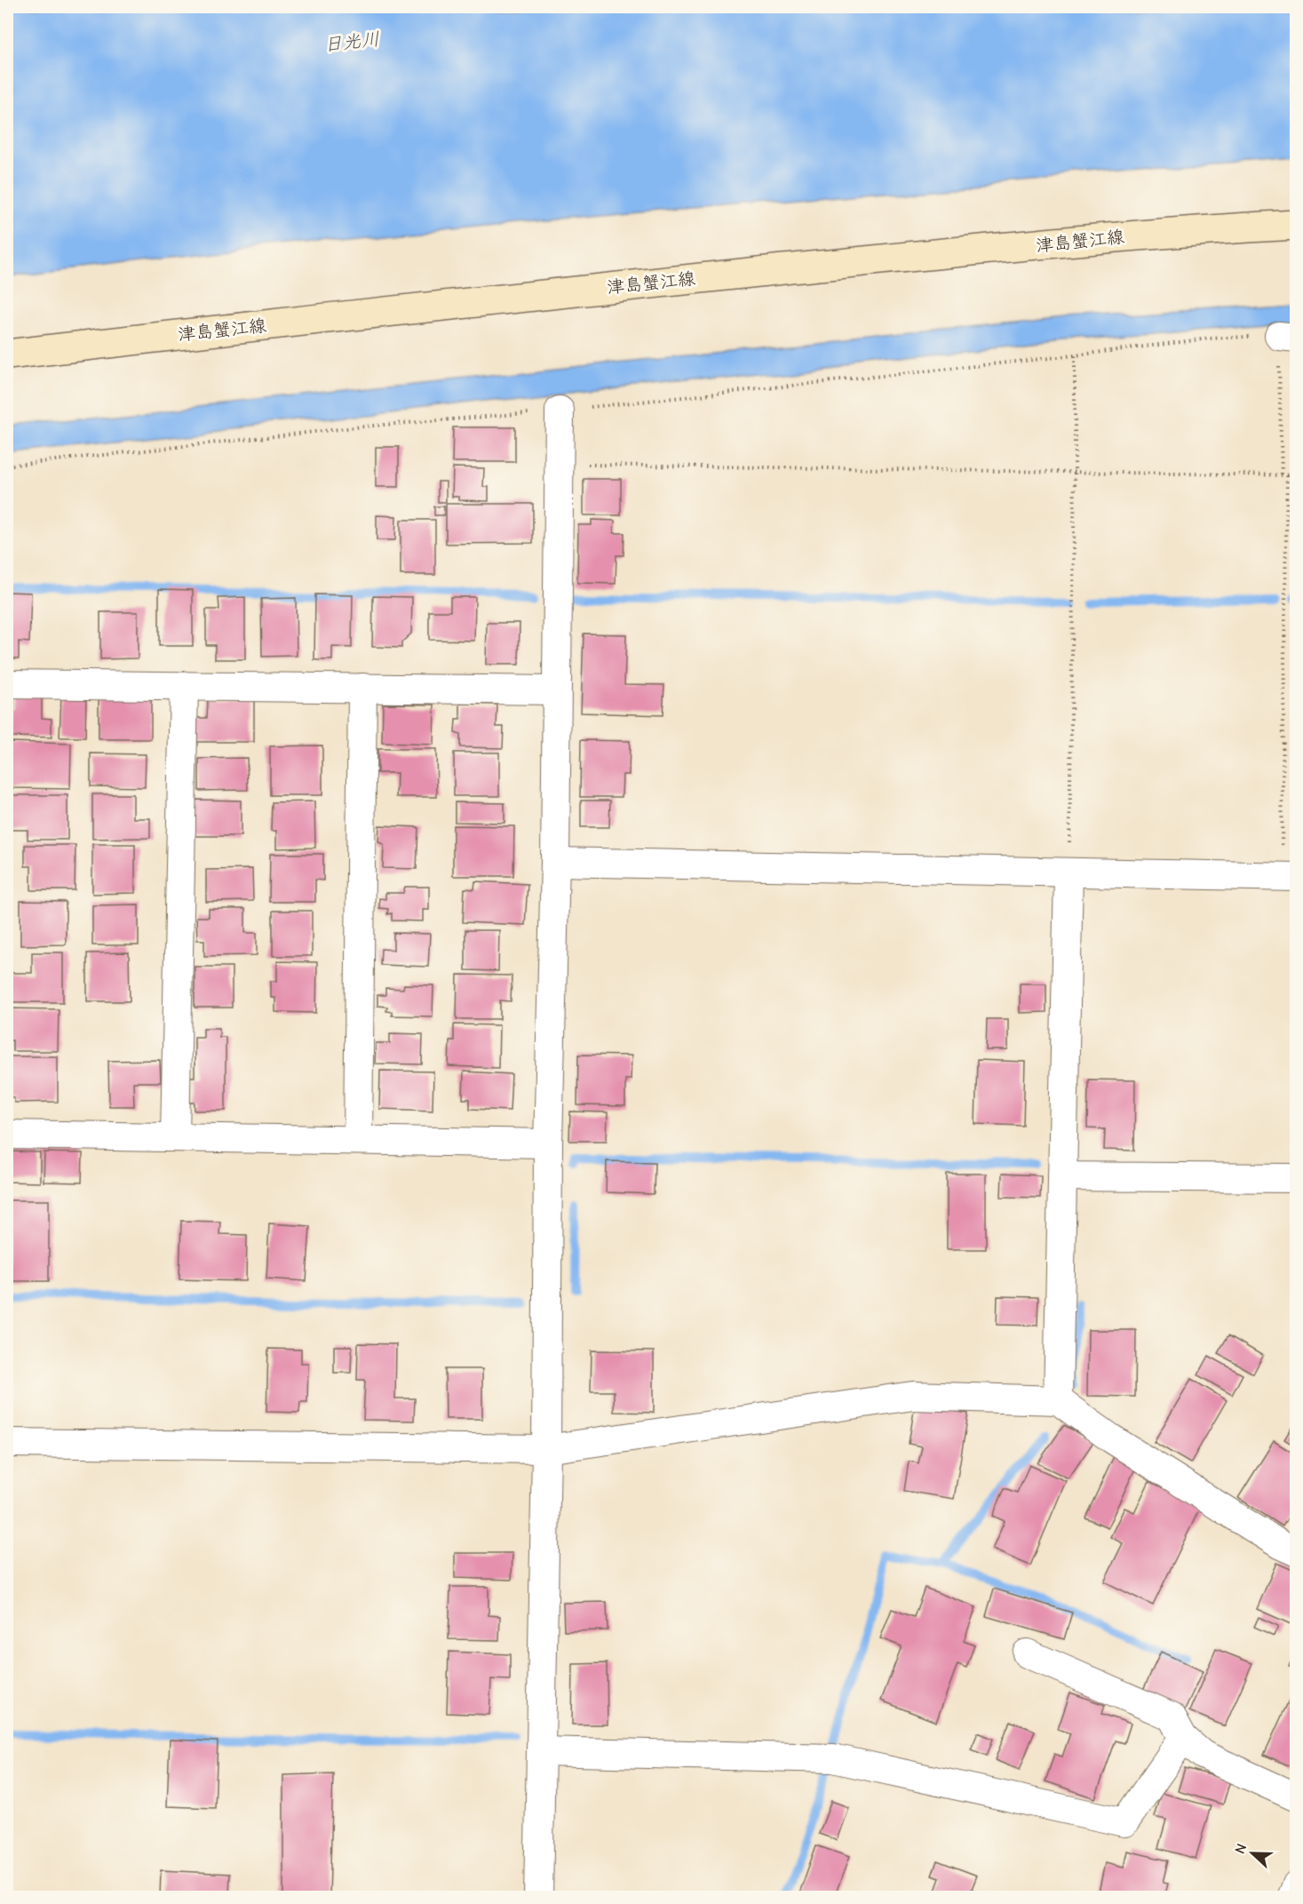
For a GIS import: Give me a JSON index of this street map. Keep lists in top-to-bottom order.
{
  "streets": {
    "main road": ["津島蟹江線"]
  },
  "water": ["日光川"],
  "north": "left"
}
